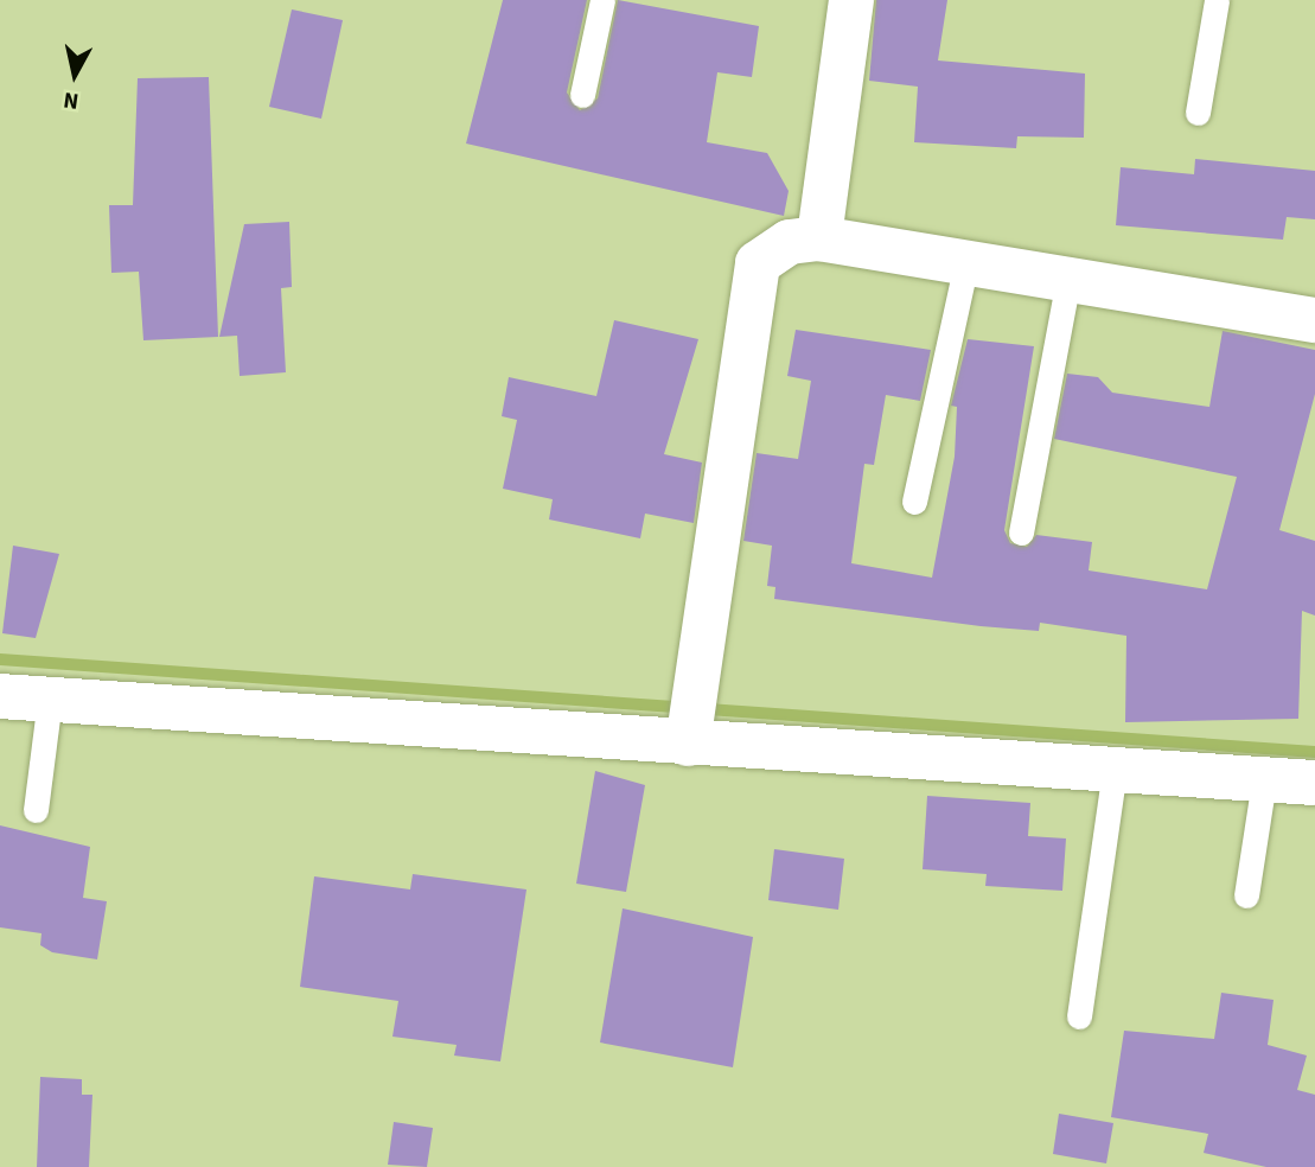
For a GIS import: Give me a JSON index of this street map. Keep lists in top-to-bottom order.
{
  "north": "bottom"
}
